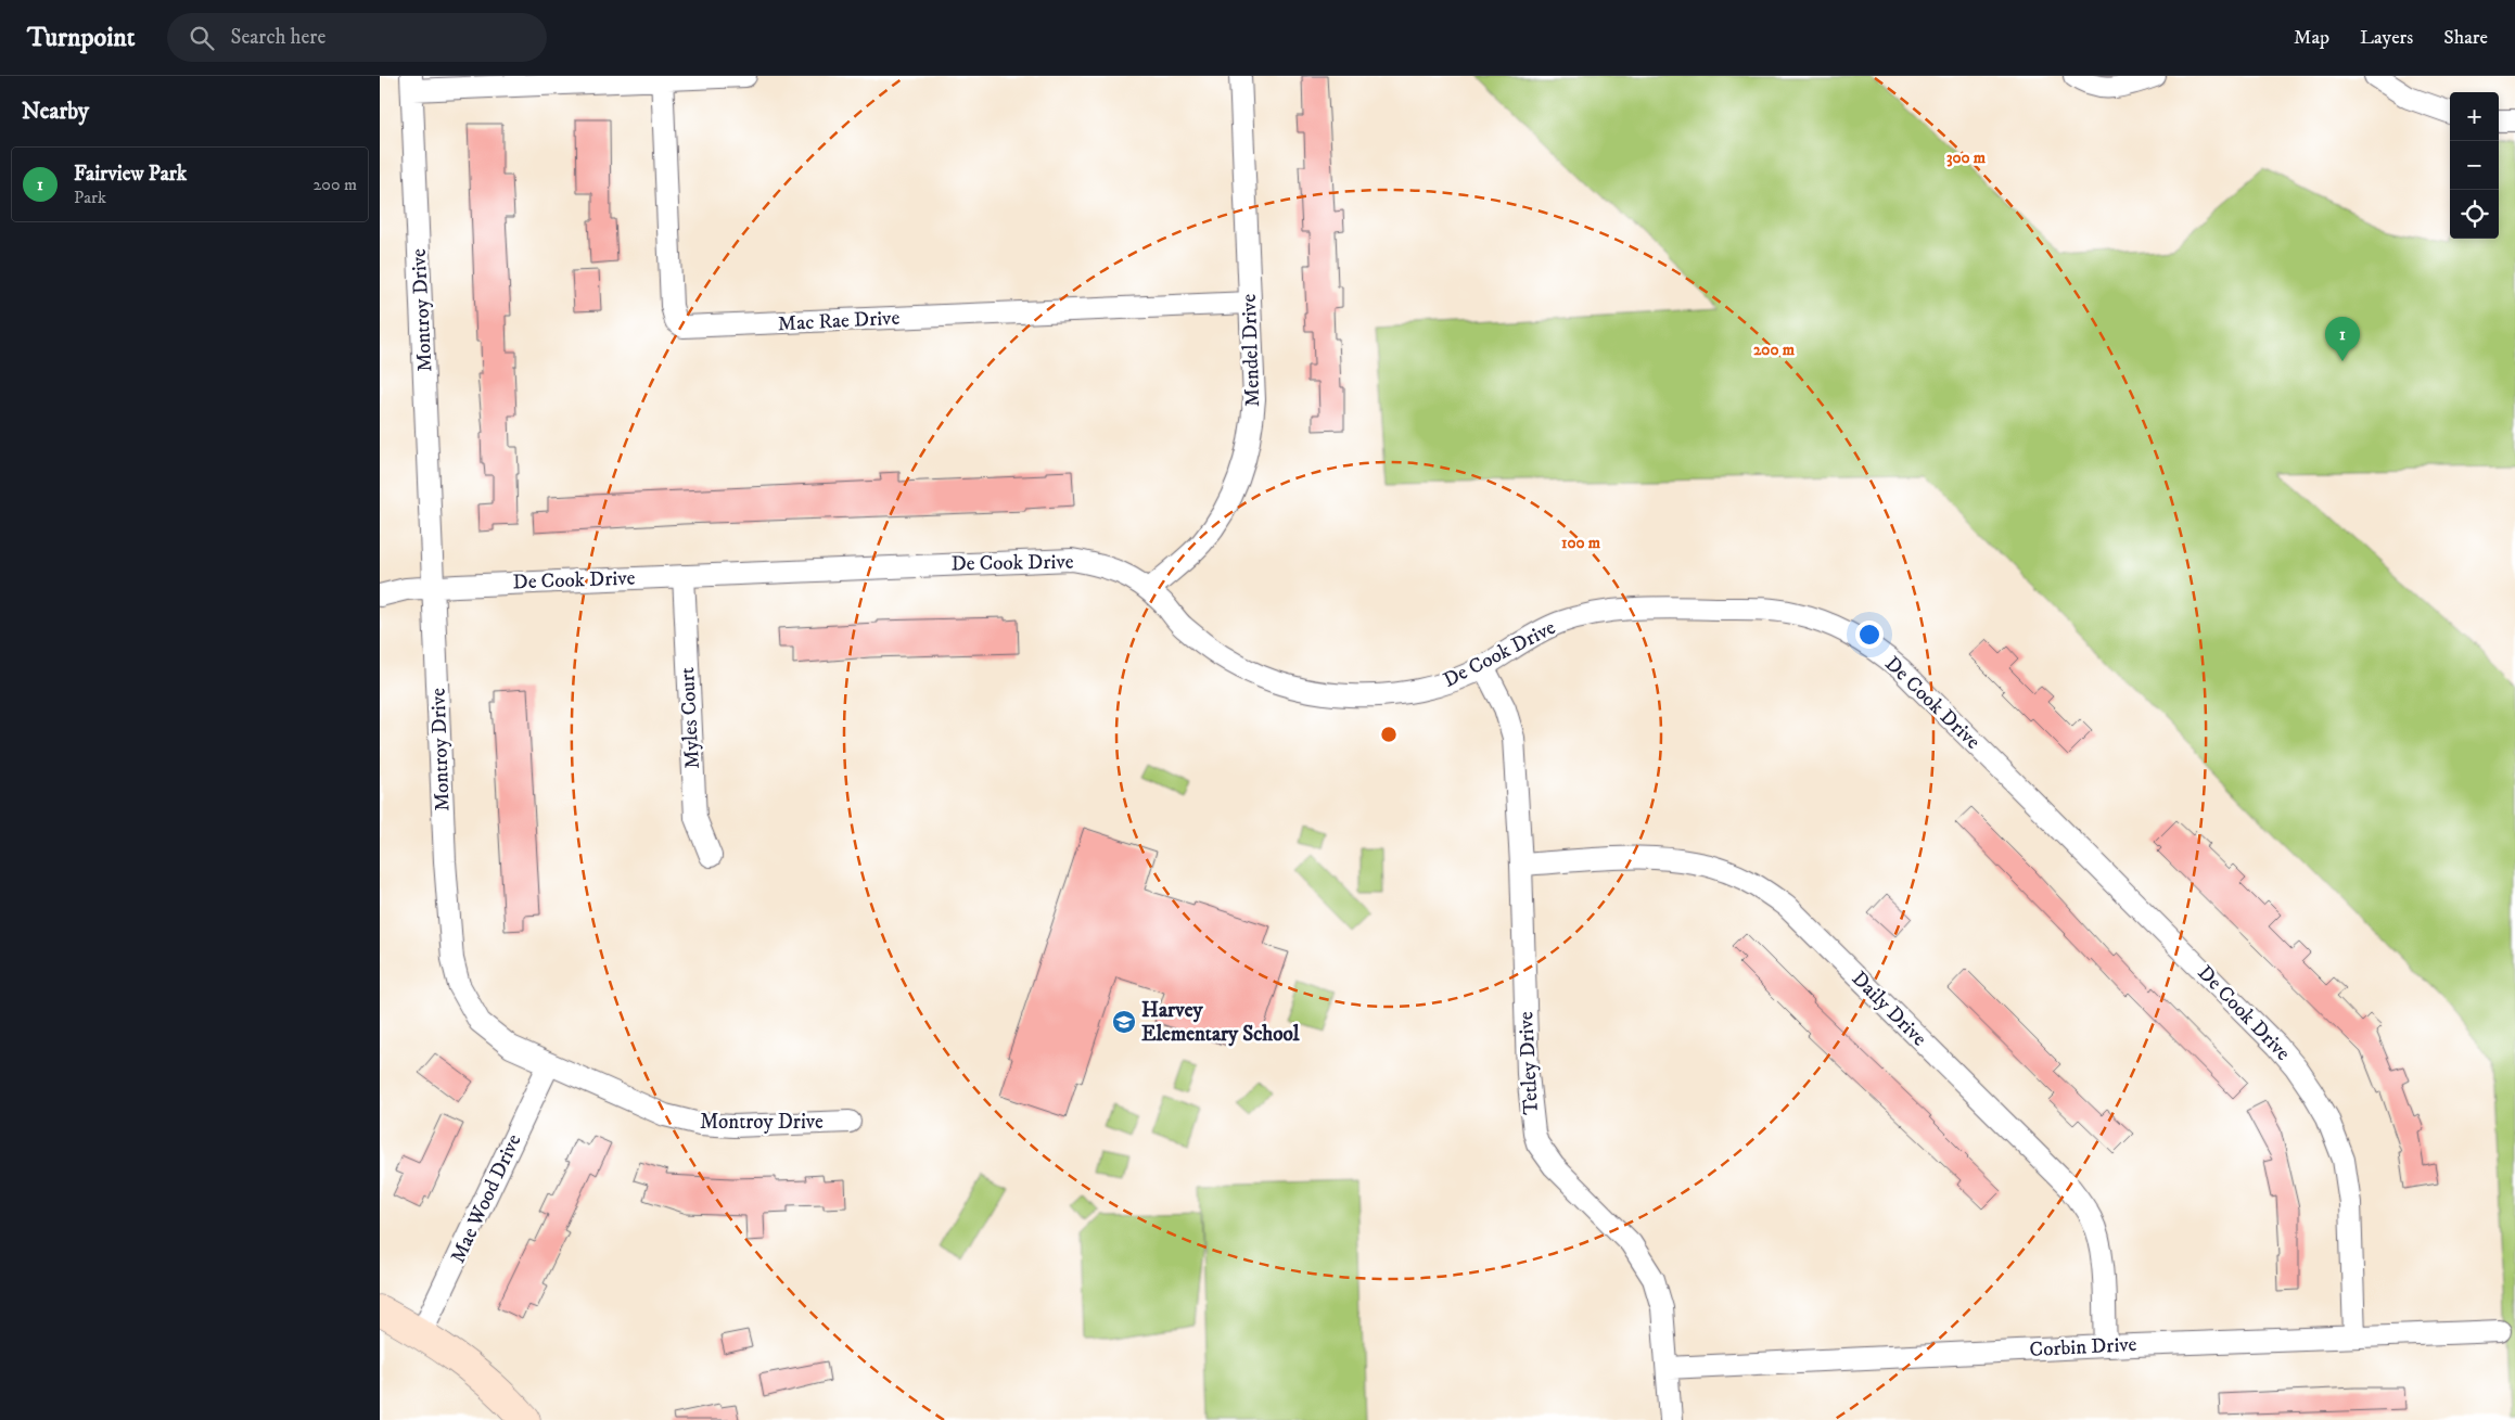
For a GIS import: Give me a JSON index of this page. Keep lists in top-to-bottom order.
{
  "streets": {
    "street": [
      "Montroy Drive",
      "Mac Rae Drive",
      "Mendel Drive",
      "De Cook Drive",
      "Myles Court",
      "Daily Drive",
      "Tetley Drive",
      "Mae Wood Drive",
      "Corbin Drive"
    ]
  },
  "crossings": [
    ["Montroy Drive", "De Cook Drive"],
    ["Montroy Drive", "Mae Wood Drive"],
    ["Mac Rae Drive", "Mendel Drive"],
    ["Mendel Drive", "De Cook Drive"],
    ["De Cook Drive", "Myles Court"],
    ["De Cook Drive", "Tetley Drive"],
    ["De Cook Drive", "Corbin Drive"],
    ["Daily Drive", "Tetley Drive"],
    ["Daily Drive", "Corbin Drive"],
    ["Tetley Drive", "Corbin Drive"]
  ],
  "places": {
    "school or university": ["Harvey Elementary School"]
  },
  "page": {
    "header": "Turnpoint",
    "search": "Search here",
    "nav": ["Map", "Layers", "Share"],
    "heading": "Nearby",
    "map_buttons": ["+", "−"],
    "list": [
      {
        "mark": "1",
        "name": "Fairview Park",
        "note": "Park",
        "value": "200 m"
      }
    ],
    "pins": "1"
  },
  "rings": ["300 m", "200 m", "100 m"]
}
